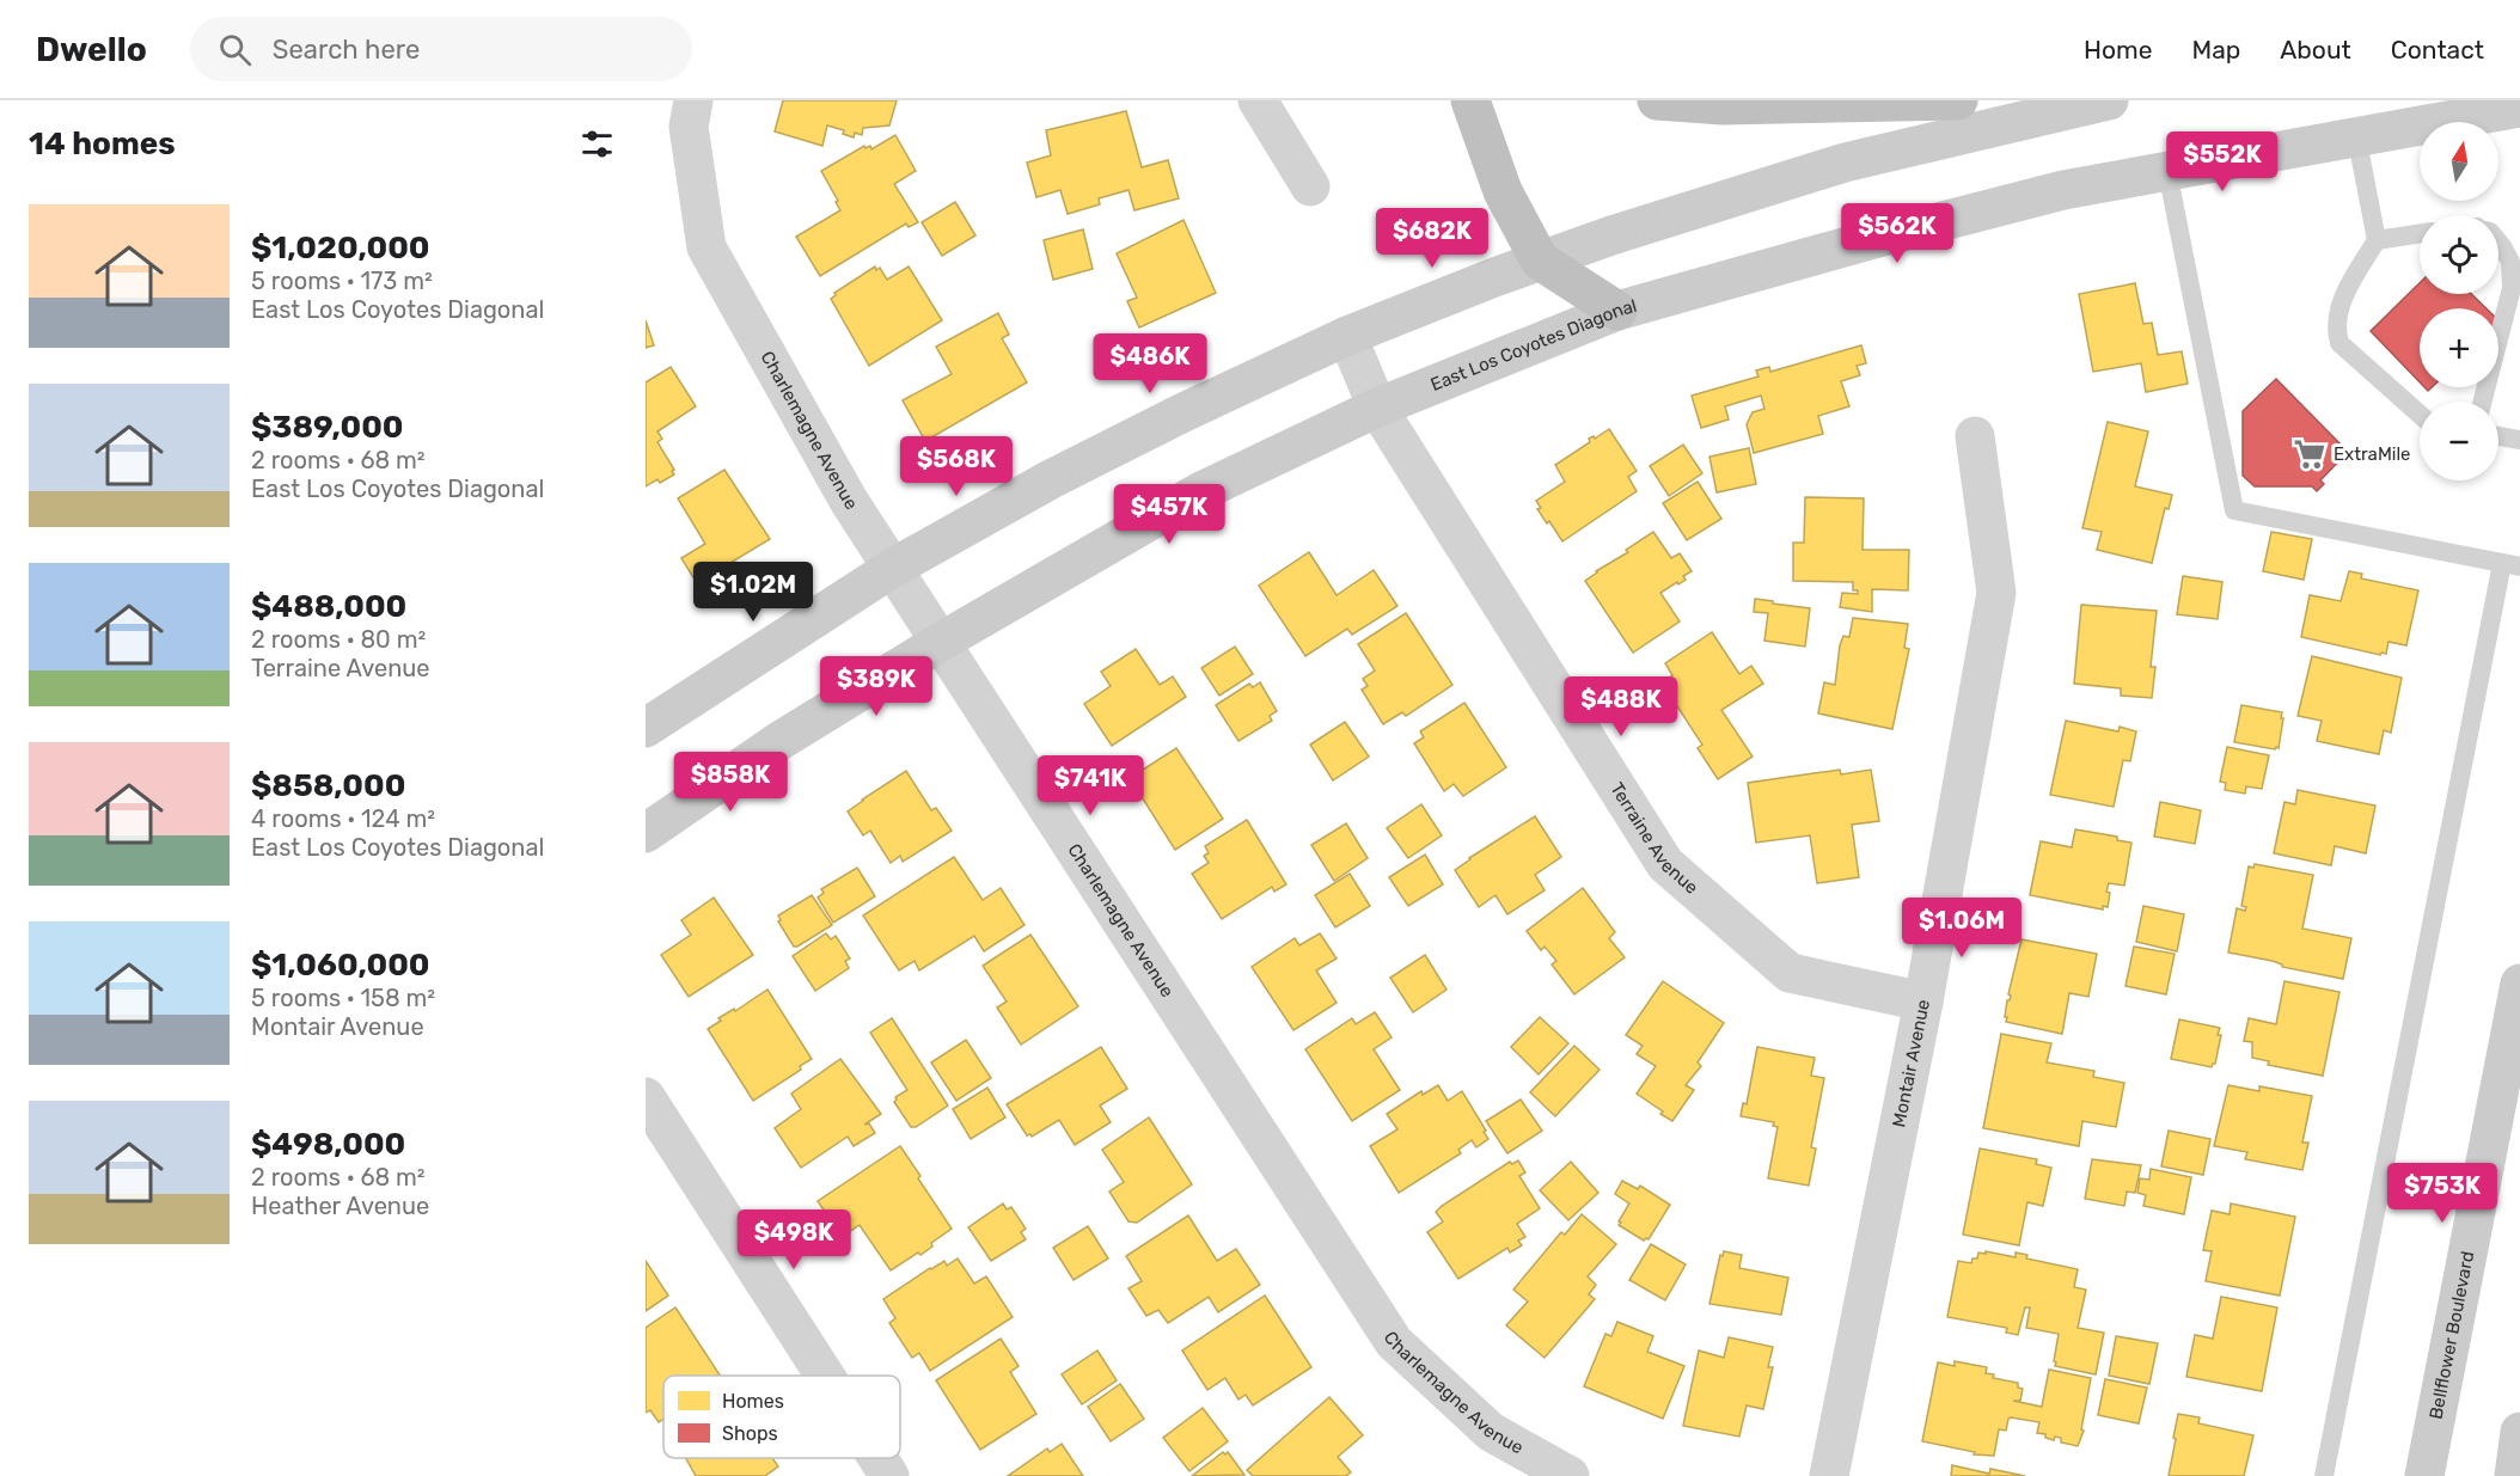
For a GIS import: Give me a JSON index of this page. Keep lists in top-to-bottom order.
{
  "streets": {
    "main road": ["East Los Coyotes Diagonal", "Bellflower Boulevard"],
    "street": ["Charlemagne Avenue", "Terraine Avenue", "Montair Avenue"]
  },
  "crossings": [
    ["East Los Coyotes Diagonal", "Charlemagne Avenue"],
    ["East Los Coyotes Diagonal", "Terraine Avenue"],
    ["Terraine Avenue", "Montair Avenue"]
  ],
  "places": {
    "supermarket": ["ExtraMile"]
  },
  "legend": ["Homes", "Shops"],
  "north": "top",
  "page": {
    "header": "Dwello",
    "search": "Search here",
    "nav": [
      "Home",
      "Map",
      "About",
      "Contact"
    ],
    "heading": "14 homes",
    "map_buttons": ["+", "−"],
    "price": [
      "$552K",
      "$562K",
      "$682K",
      "$486K",
      "$568K",
      "$457K",
      "$1.02M",
      "$389K",
      "$488K",
      "$858K",
      "$741K",
      "$1.06M",
      "$753K",
      "$498K"
    ],
    "list": [
      {
        "name": "$1,020,000",
        "note": "5 rooms · 173 m² · East Los Coyotes Diagonal"
      },
      {
        "name": "$389,000",
        "note": "2 rooms · 68 m² · East Los Coyotes Diagonal"
      },
      {
        "name": "$488,000",
        "note": "2 rooms · 80 m² · Terraine Avenue"
      },
      {
        "name": "$858,000",
        "note": "4 rooms · 124 m² · East Los Coyotes Diagonal"
      },
      {
        "name": "$1,060,000",
        "note": "5 rooms · 158 m² · Montair Avenue"
      },
      {
        "name": "$498,000",
        "note": "2 rooms · 68 m² · Heather Avenue"
      }
    ]
  }
}
